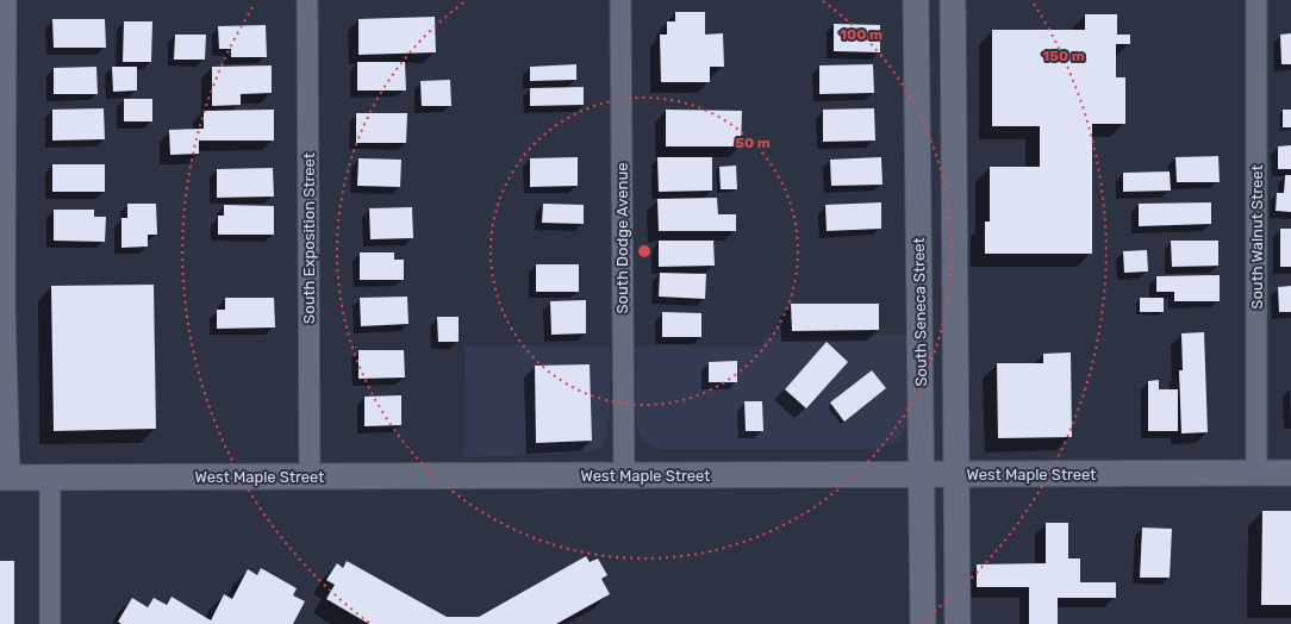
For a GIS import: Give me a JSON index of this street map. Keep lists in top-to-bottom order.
{
  "streets": {
    "street": [
      "South Walnut Street",
      "South Exposition Street",
      "South Dodge Avenue",
      "South Seneca Street",
      "West Maple Street"
    ]
  },
  "crossings": [
    ["South Walnut Street", "West Maple Street"],
    ["South Exposition Street", "West Maple Street"],
    ["South Dodge Avenue", "West Maple Street"],
    ["South Seneca Street", "West Maple Street"]
  ],
  "rings": ["100 m", "150 m", "50 m"]
}
